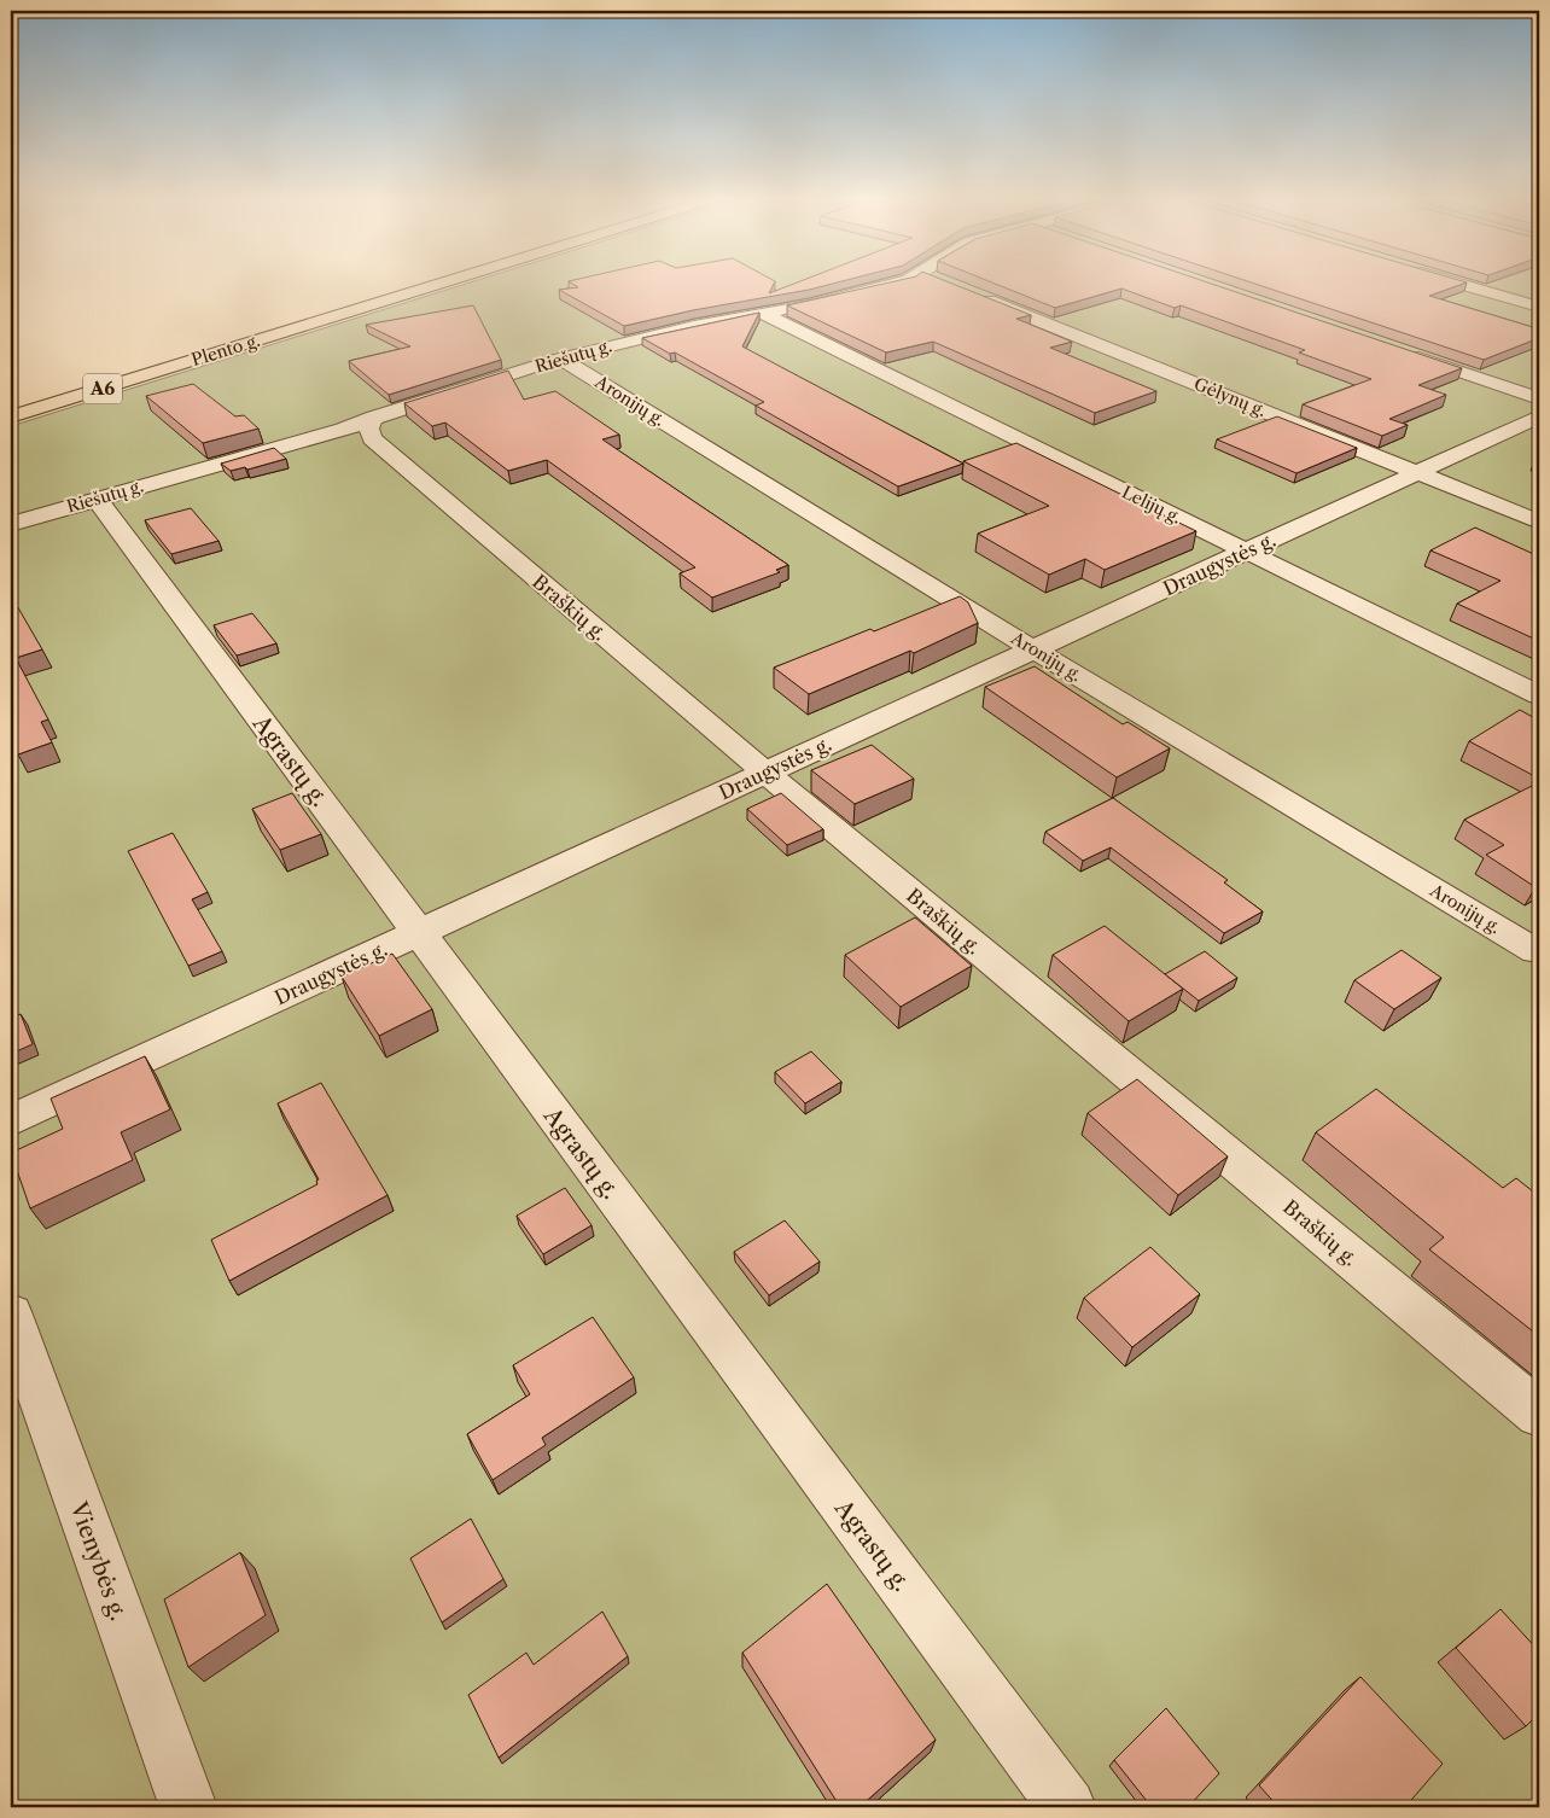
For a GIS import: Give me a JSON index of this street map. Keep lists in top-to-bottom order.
{
  "streets": {
    "highway": ["Plento g.", "A6"],
    "street": [
      "Riešutų g.",
      "Gėlynų g.",
      "Aronijų g.",
      "Lelijų g.",
      "Draugystės g.",
      "Braškių g.",
      "Agrastų g.",
      "Vienybės g."
    ]
  },
  "crossings": [
    ["Riešutų g.", "Aronijų g."],
    ["Riešutų g.", "Lelijų g."],
    ["Riešutų g.", "Braškių g."],
    ["Riešutų g.", "Agrastų g."],
    ["Gėlynų g.", "Draugystės g."],
    ["Aronijų g.", "Draugystės g."],
    ["Lelijų g.", "Draugystės g."],
    ["Draugystės g.", "Braškių g."],
    ["Draugystės g.", "Agrastų g."]
  ]
}
